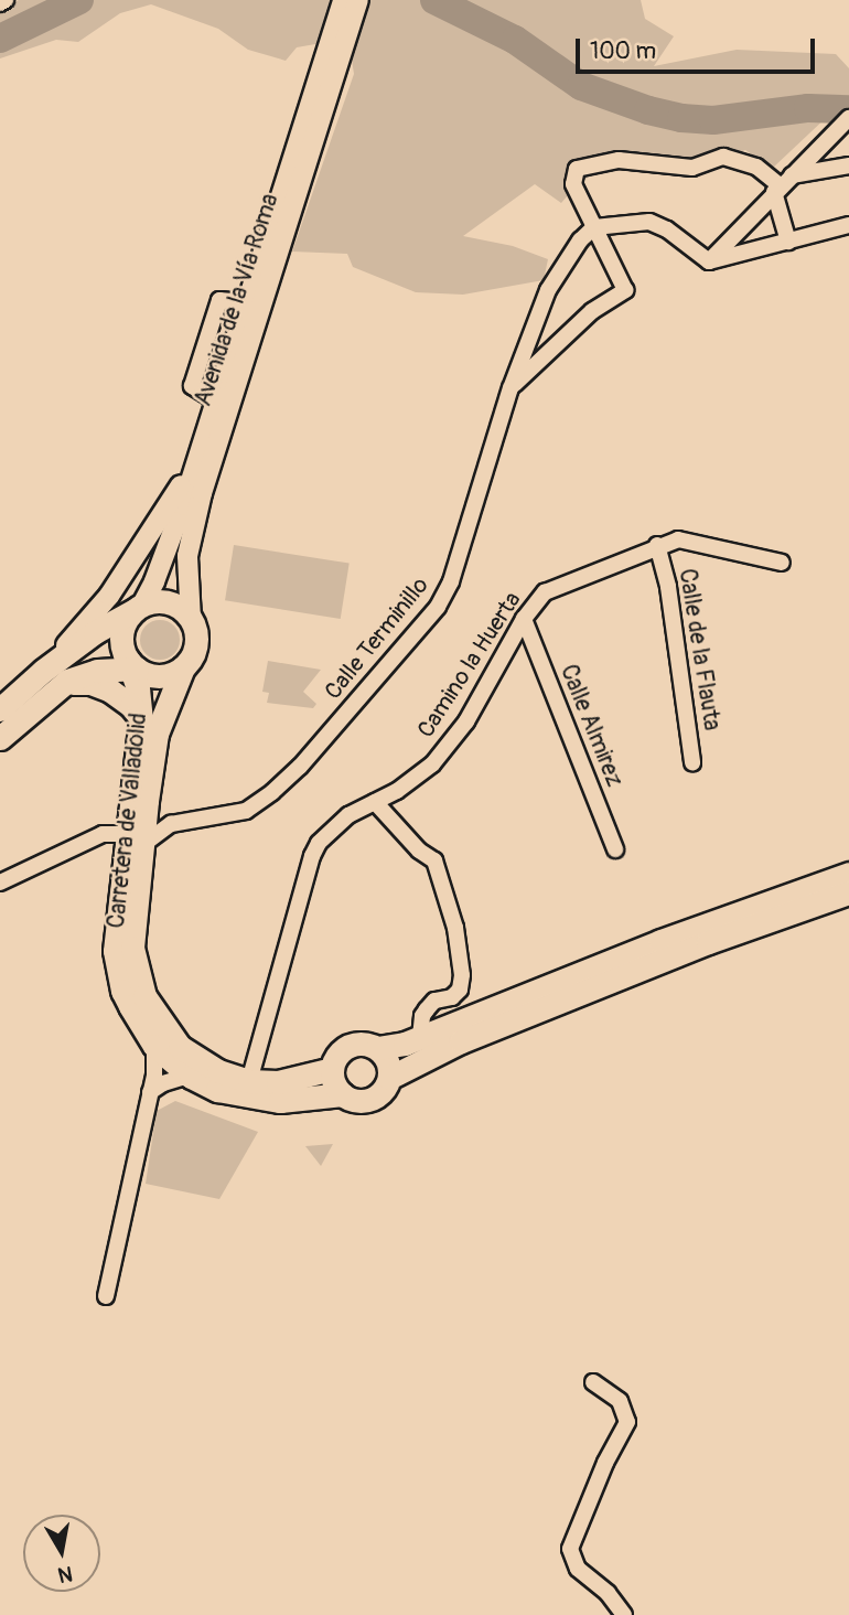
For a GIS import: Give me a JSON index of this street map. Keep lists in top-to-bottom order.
{
  "streets": {
    "highway": ["Carretera de Valladolid"],
    "main road": ["Avenida de la Vía Roma"],
    "street": [
      "Calle Terminillo",
      "Calle de la Flauta",
      "Camino la Huerta",
      "Calle Almirez"
    ]
  },
  "crossings": [
    ["Avenida de la Vía Roma", "Carretera de Valladolid"],
    ["Calle Terminillo", "Carretera de Valladolid"],
    ["Calle de la Flauta", "Camino la Huerta"],
    ["Camino la Huerta", "Calle Almirez"],
    ["Camino la Huerta", "Carretera de Valladolid"]
  ],
  "scale_bar": "100 m",
  "north": "bottom"
}
